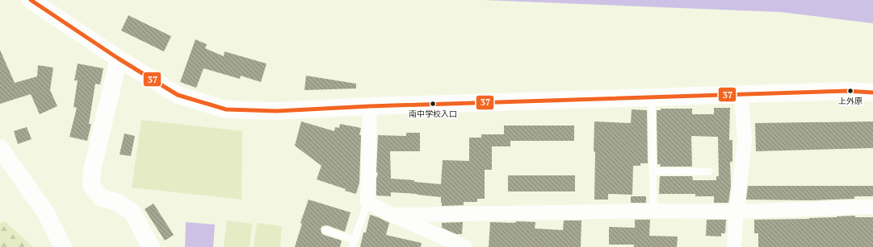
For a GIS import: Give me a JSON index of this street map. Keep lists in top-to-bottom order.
{
  "places": ["上外原", "南中学校入口"],
  "lines": ["transit line 37"]
}
